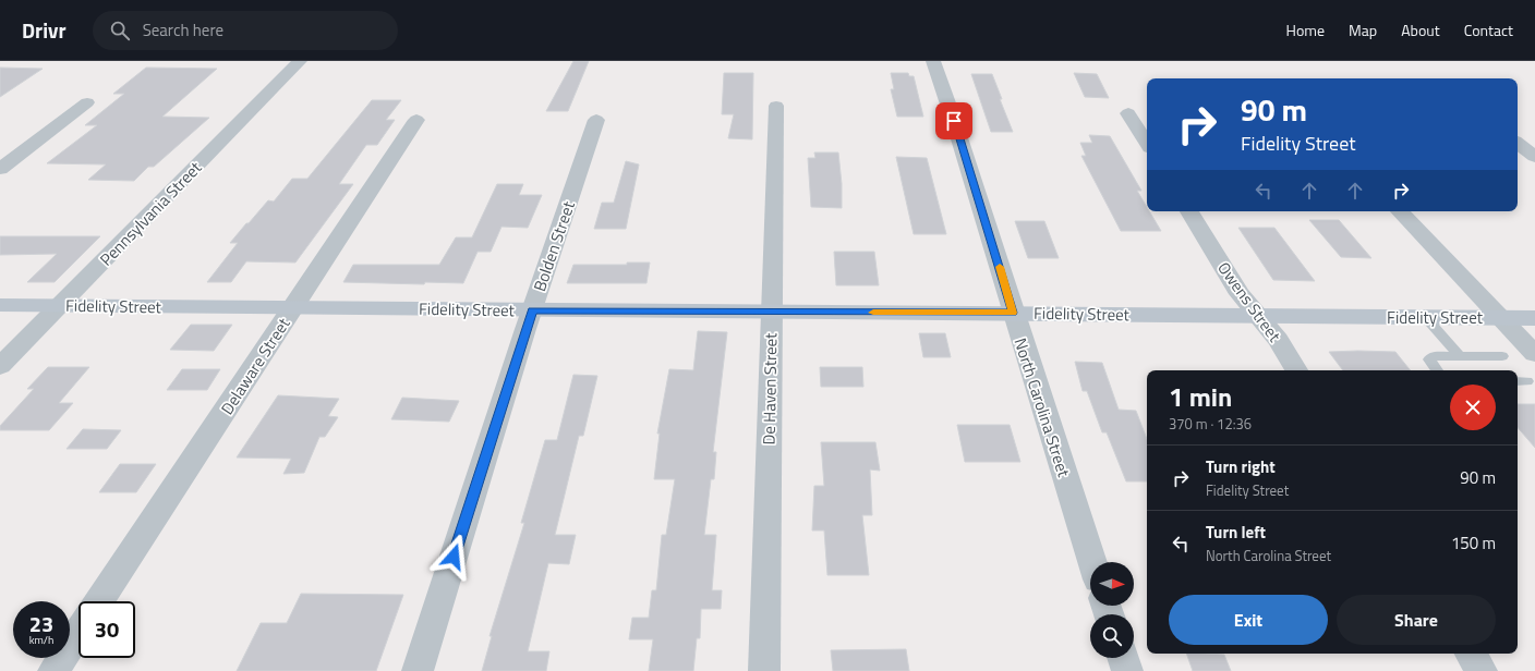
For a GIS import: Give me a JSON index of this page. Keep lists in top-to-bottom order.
{
  "streets": {
    "main road": ["Fidelity Street"],
    "street": [
      "Pennsylvania Street",
      "Bolden Street",
      "Owens Street",
      "Delaware Street",
      "De Haven Street",
      "North Carolina Street"
    ]
  },
  "crossings": [
    ["Pennsylvania Street", "Fidelity Street"],
    ["Bolden Street", "Fidelity Street"],
    ["Owens Street", "Fidelity Street"],
    ["Fidelity Street", "Delaware Street"],
    ["Fidelity Street", "De Haven Street"],
    ["Fidelity Street", "North Carolina Street"]
  ],
  "north": "right",
  "page": {
    "header": "Drivr",
    "search": "Search here",
    "nav": [
      "Home",
      "Map",
      "About",
      "Contact"
    ],
    "turn": ["90 m", "Fidelity Street"],
    "heading": ["1 min", "370 m · 12:36"],
    "list": [
      {
        "name": "Turn right",
        "note": "Fidelity Street",
        "value": "90 m"
      },
      {
        "name": "Turn left",
        "note": "North Carolina Street",
        "value": "150 m"
      }
    ],
    "buttons": ["Exit", "Share"],
    "speed": "23 km/h",
    "limit": "30"
  }
}
